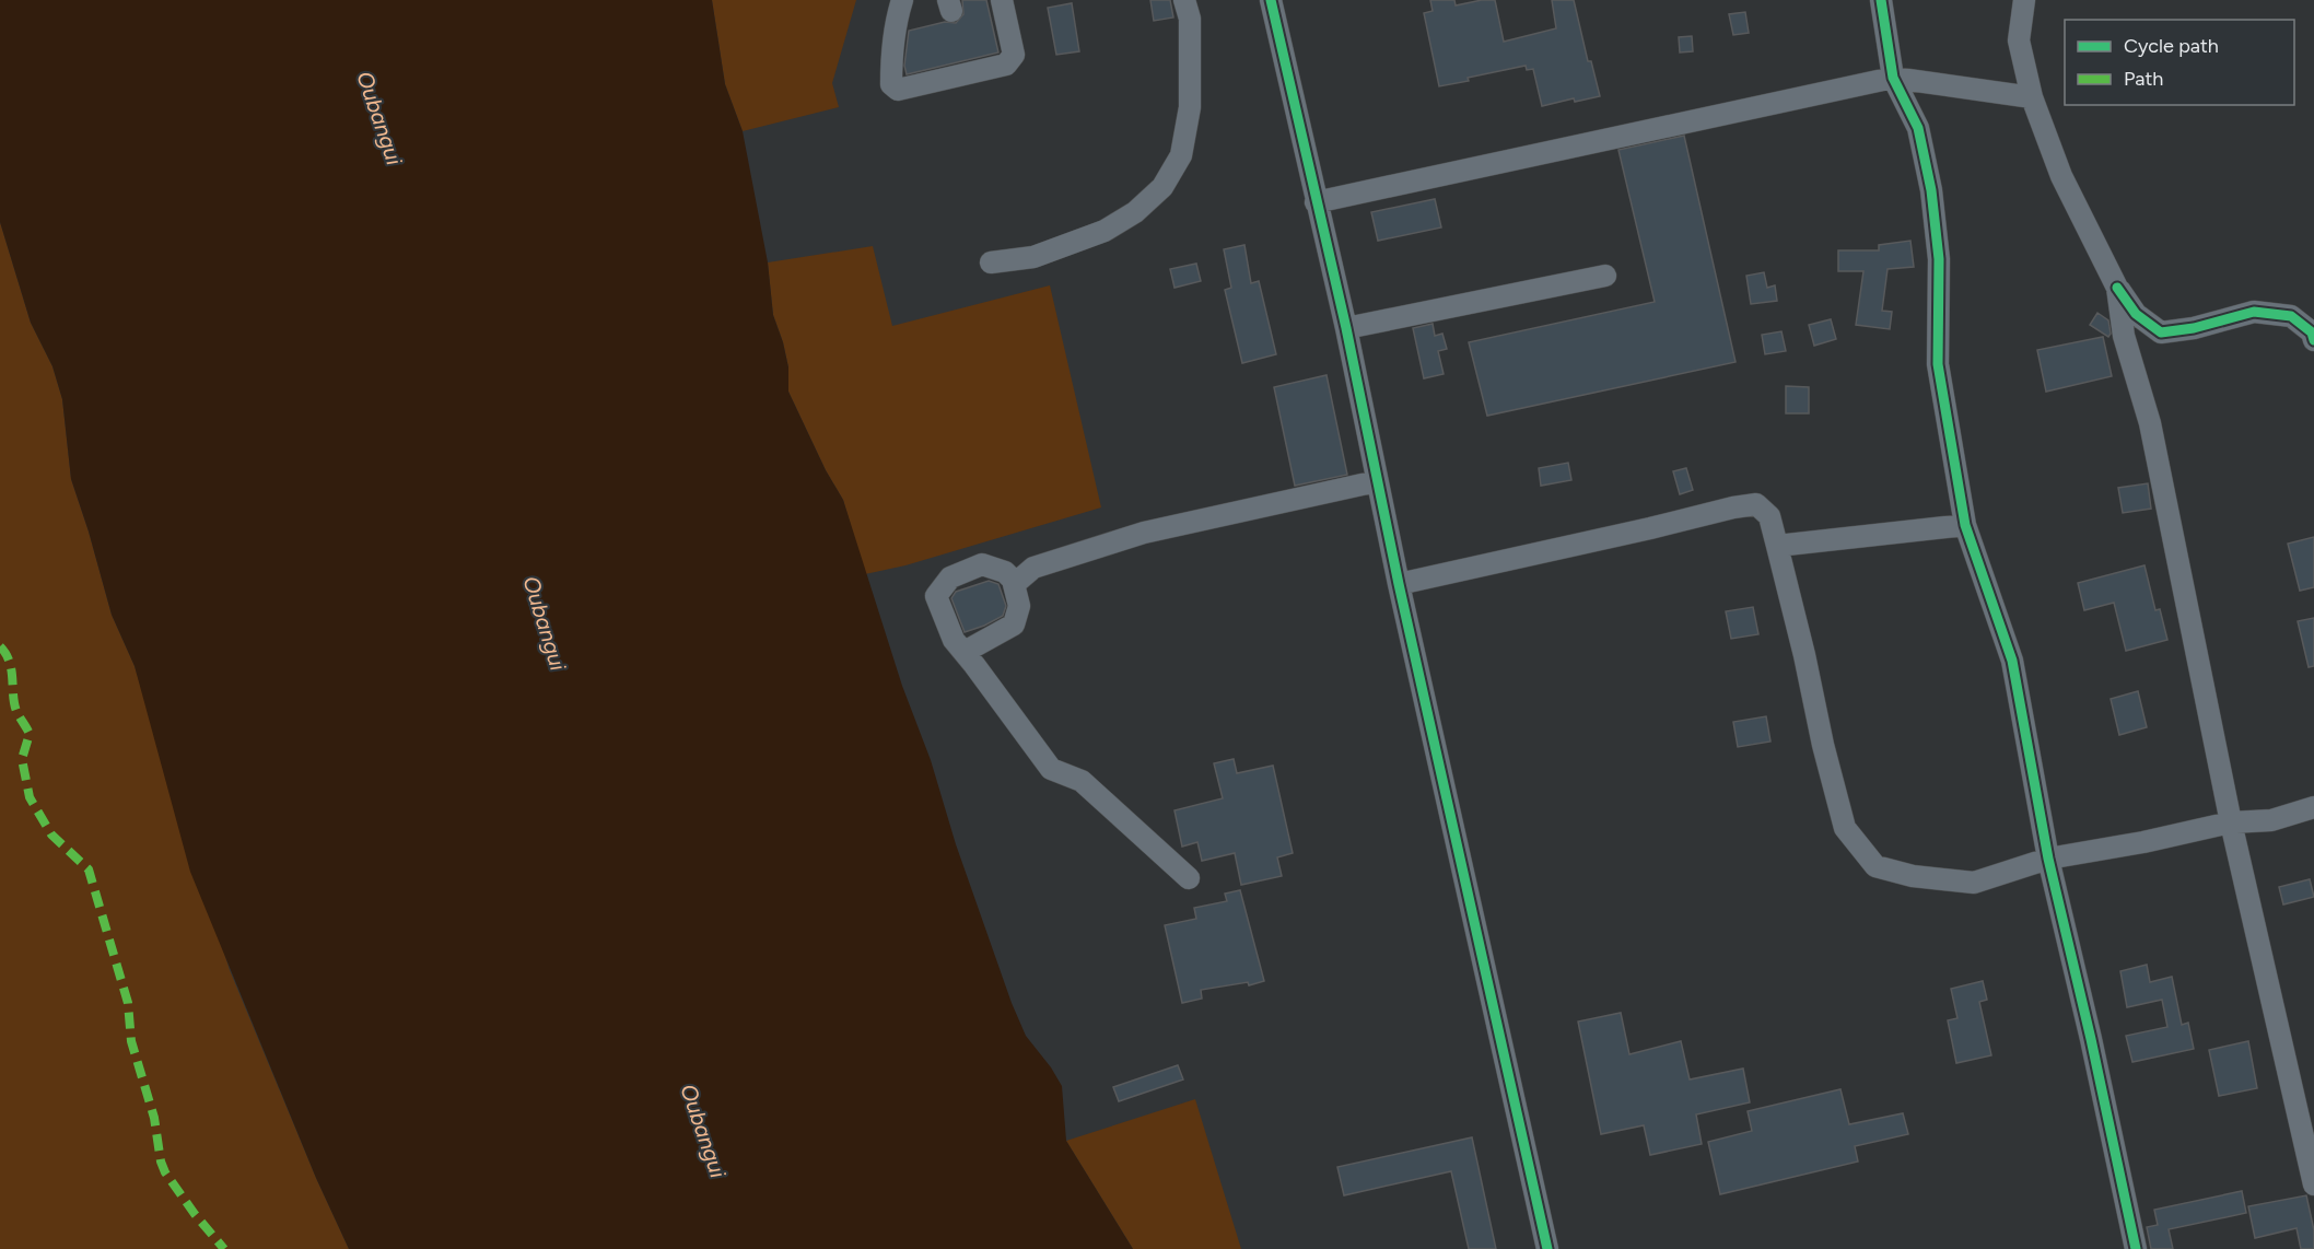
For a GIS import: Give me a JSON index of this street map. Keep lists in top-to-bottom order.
{
  "water": ["Oubangui"],
  "legend": ["Cycle path", "Path"]
}
